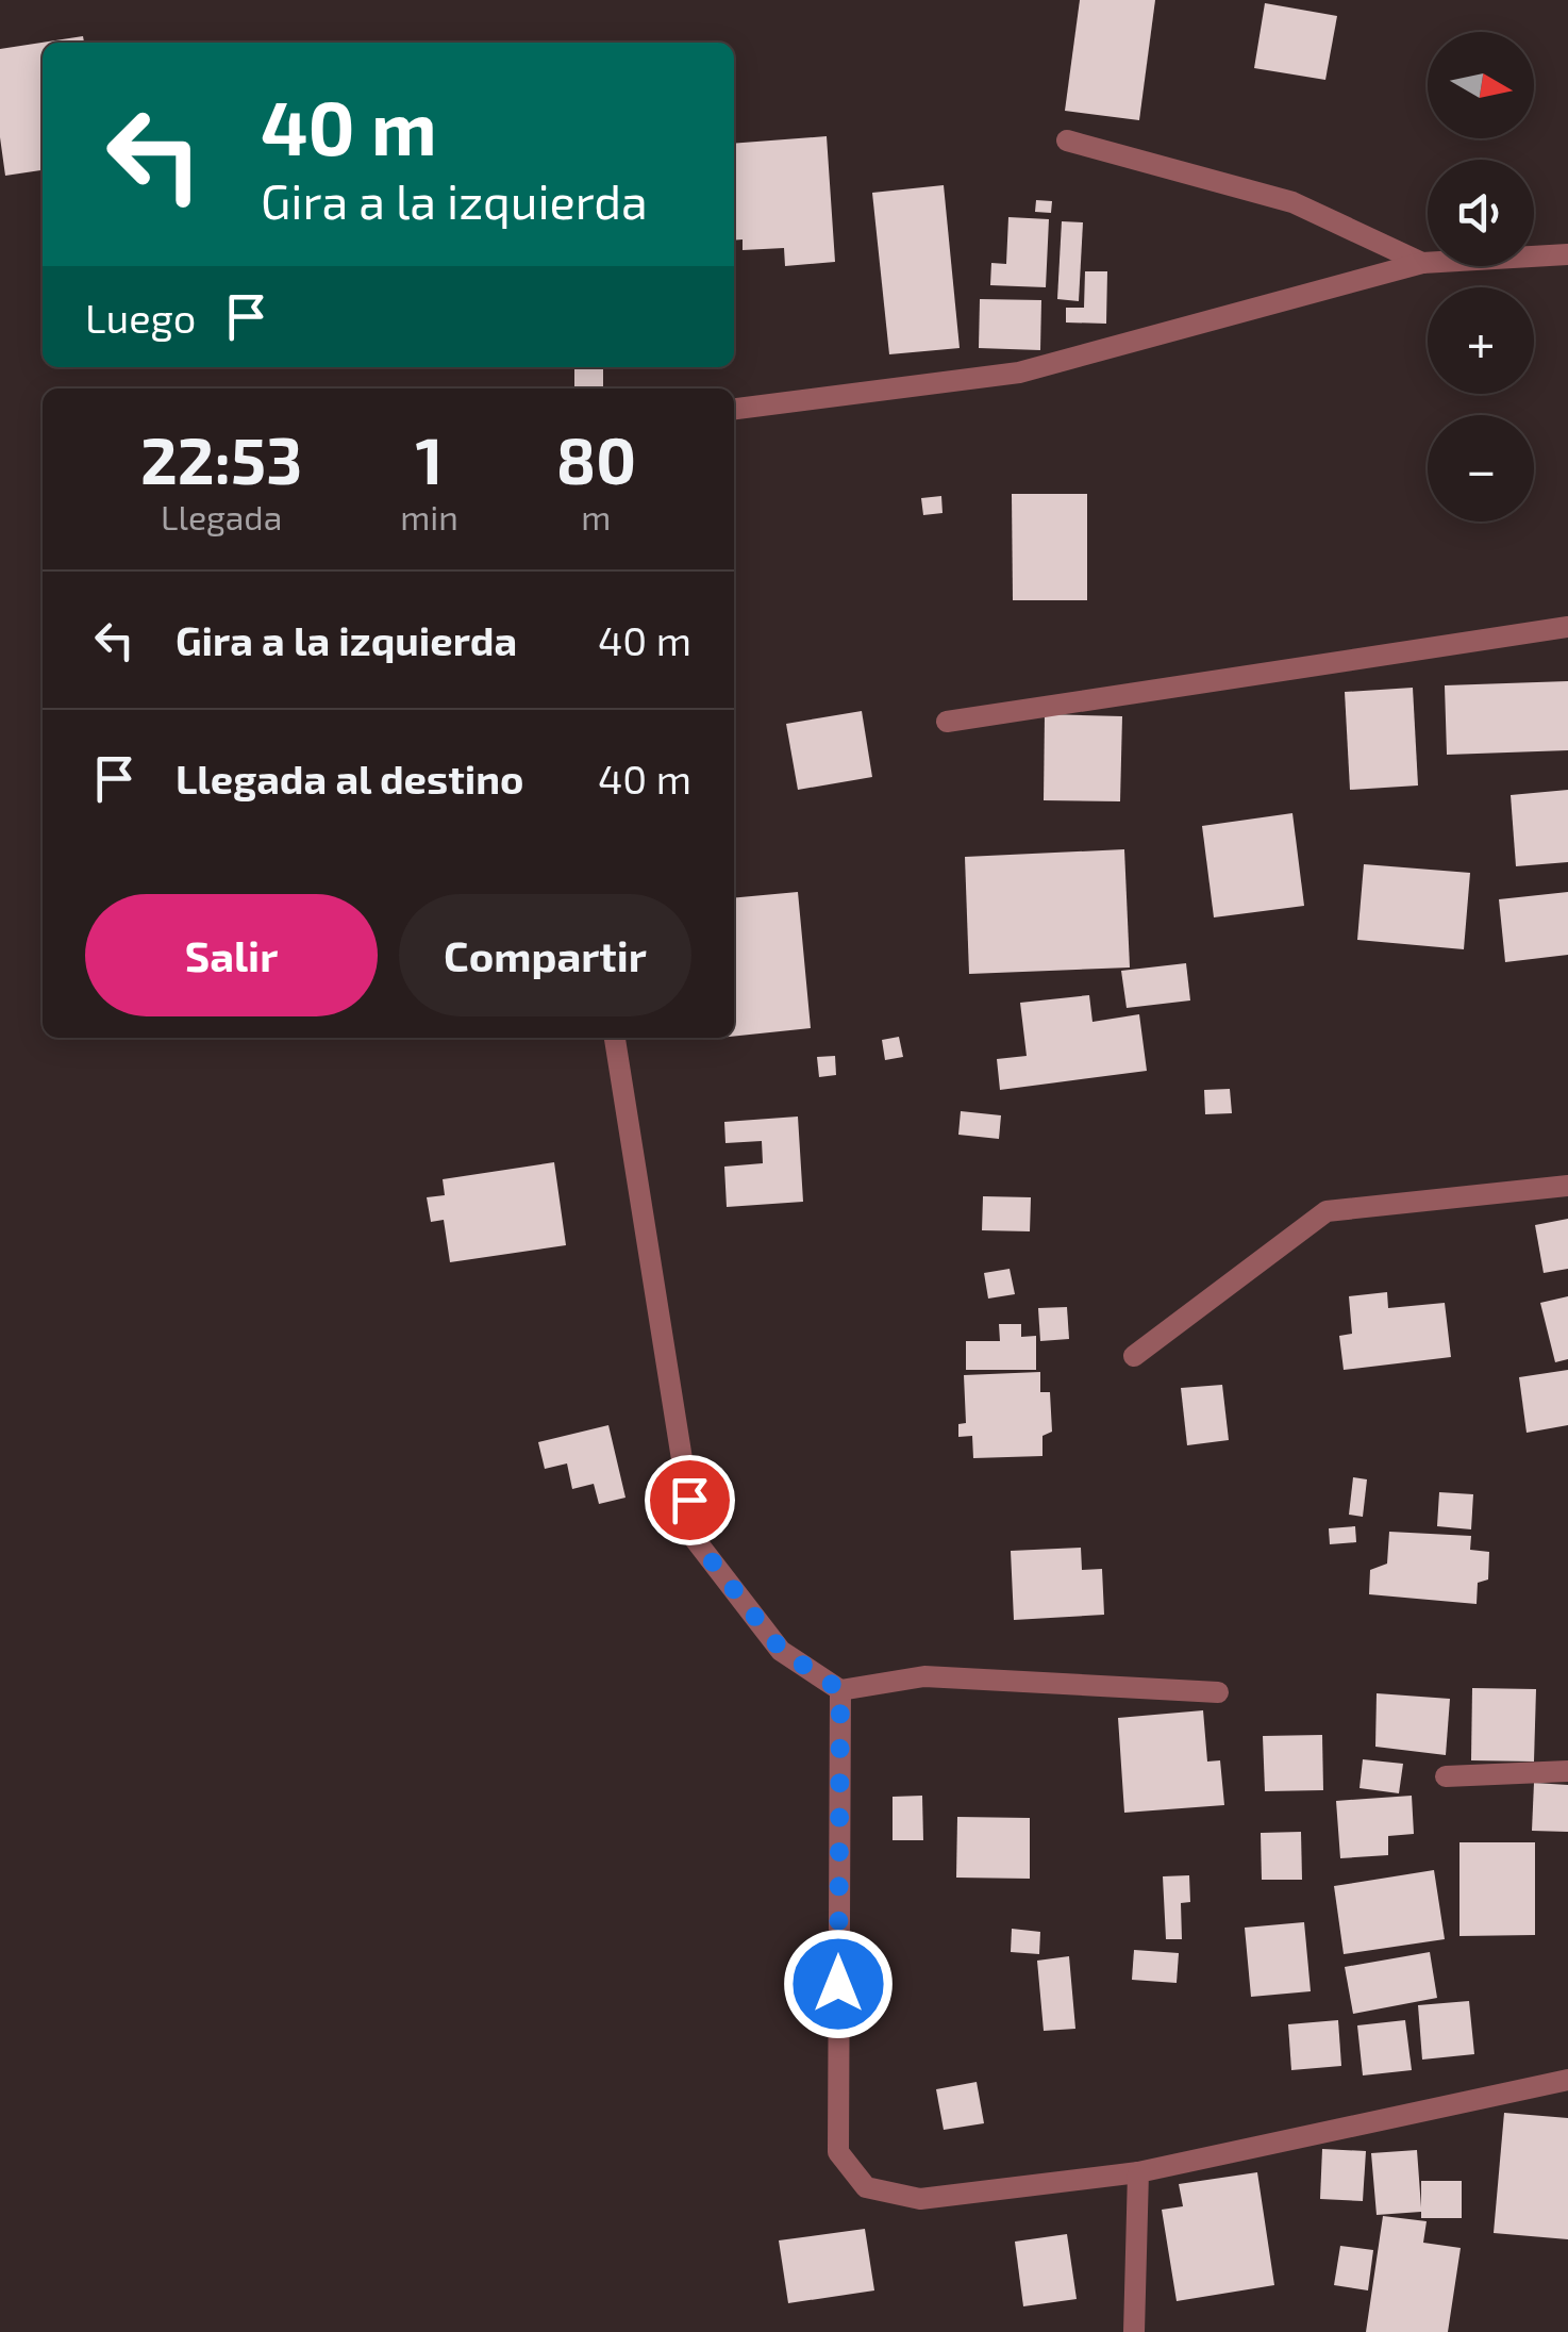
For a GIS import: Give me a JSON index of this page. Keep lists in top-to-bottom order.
{
  "north": "right",
  "page": {
    "map_buttons": ["+", "−"],
    "turn": ["40 m", "Gira a la izquierda"],
    "then": "Luego",
    "eta": [
      "22:53",
      "Llegada",
      "1",
      "min",
      "80",
      "m"
    ],
    "list": [
      {
        "name": "Gira a la izquierda",
        "value": "40 m"
      },
      {
        "name": "Llegada al destino",
        "value": "40 m"
      }
    ],
    "buttons": ["Salir", "Compartir"]
  }
}
